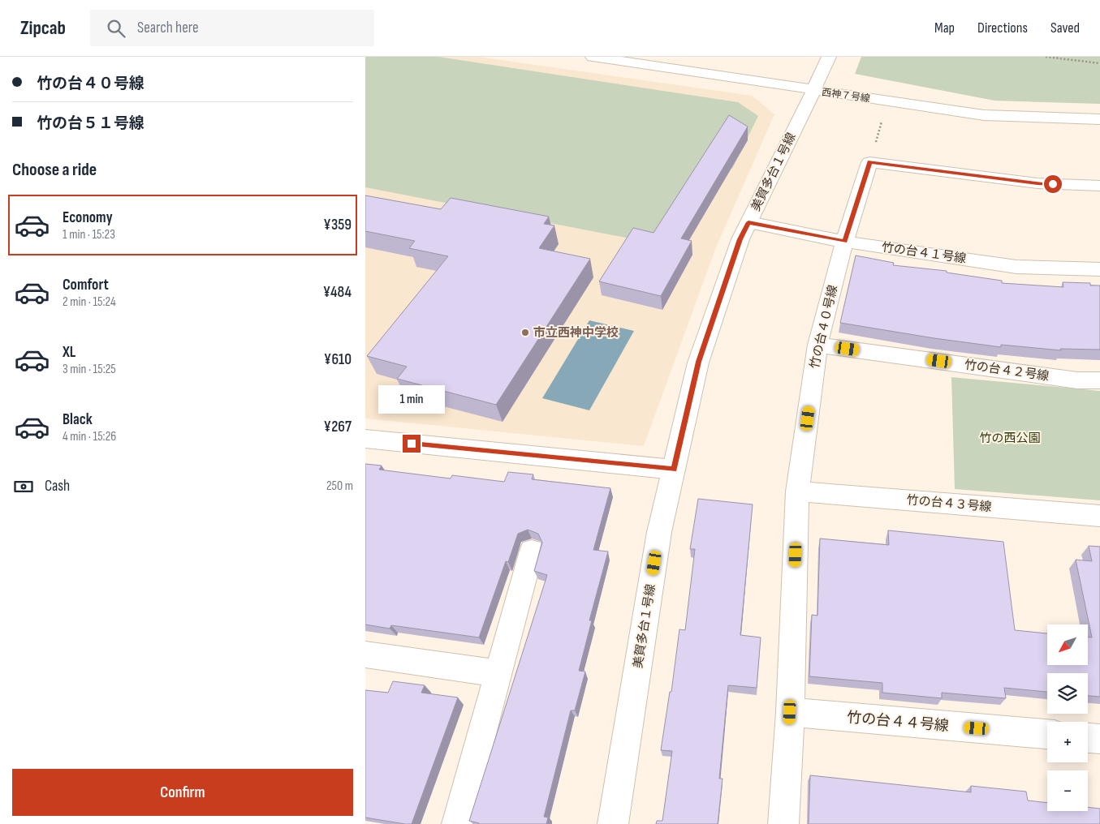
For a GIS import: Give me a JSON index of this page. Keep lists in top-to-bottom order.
{
  "streets": {
    "street": [
      "西神７号線",
      "美賀多台１号線",
      "竹の台４１号線",
      "竹の台４０号線",
      "竹の台４２号線",
      "竹の台４３号線",
      "竹の台４４号線"
    ]
  },
  "crossings": [
    ["西神７号線", "美賀多台１号線"],
    ["美賀多台１号線", "竹の台４１号線"],
    ["竹の台４１号線", "竹の台４０号線"],
    ["竹の台４０号線", "竹の台４２号線"],
    ["竹の台４０号線", "竹の台４３号線"],
    ["竹の台４０号線", "竹の台４４号線"]
  ],
  "parks": ["竹の西公園"],
  "places": ["市立西神中学校"],
  "north": "bottom left",
  "page": {
    "header": "Zipcab",
    "search": "Search here",
    "nav": ["Map", "Directions", "Saved"],
    "banner": ["竹の台４０号線", "竹の台５１号線"],
    "heading": "Choose a ride",
    "list": [
      {
        "name": "Economy",
        "note": "1 min · 15:23",
        "value": "¥359"
      },
      {
        "name": "Comfort",
        "note": "2 min · 15:24",
        "value": "¥484"
      },
      {
        "name": "XL",
        "note": "3 min · 15:25",
        "value": "¥610"
      },
      {
        "name": "Black",
        "note": "4 min · 15:26",
        "value": "¥267"
      }
    ],
    "bubble": "1 min",
    "pay": ["Cash", "250 m"],
    "map_buttons": ["+", "−"],
    "buttons": "Confirm"
  }
}
